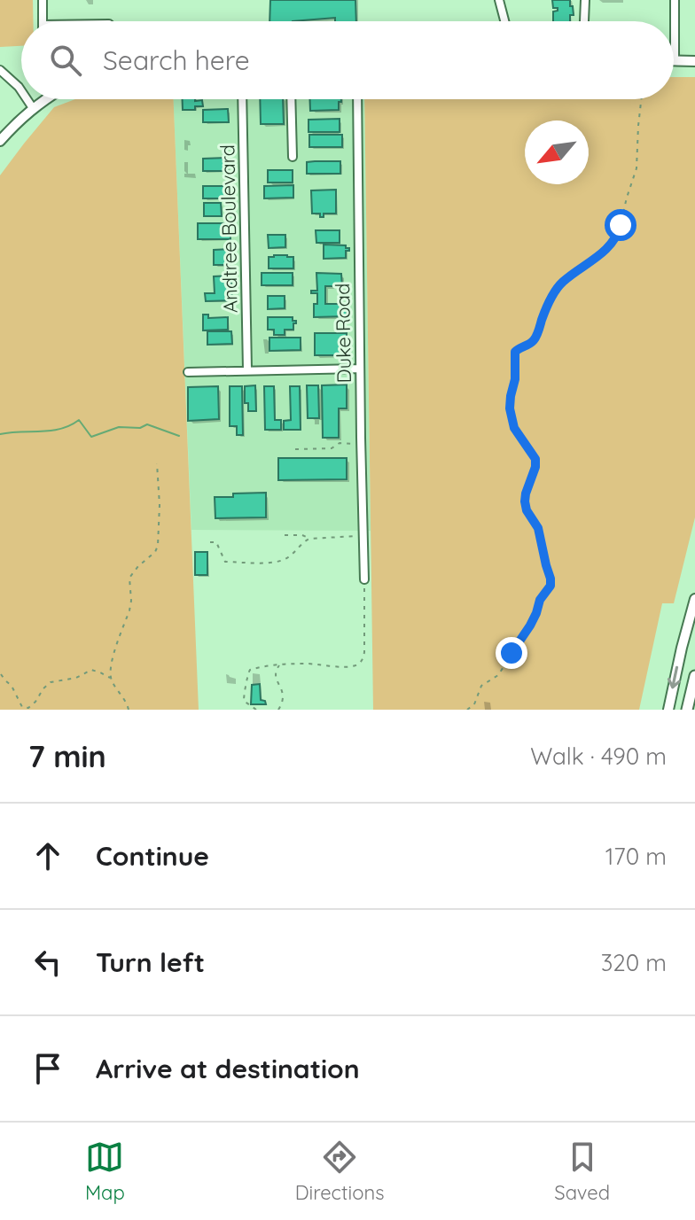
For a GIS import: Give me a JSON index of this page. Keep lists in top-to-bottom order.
{
  "streets": {
    "street": ["Andtree Boulevard", "Duke Road"]
  },
  "north": "bottom left",
  "page": {
    "search": "Search here",
    "heading": ["7 min", "Walk · 490 m"],
    "list": [
      ["Continue", "170 m"],
      ["Turn left", "320 m"],
      "Arrive at destination"
    ],
    "nav": ["Map", "Directions", "Saved"]
  }
}
